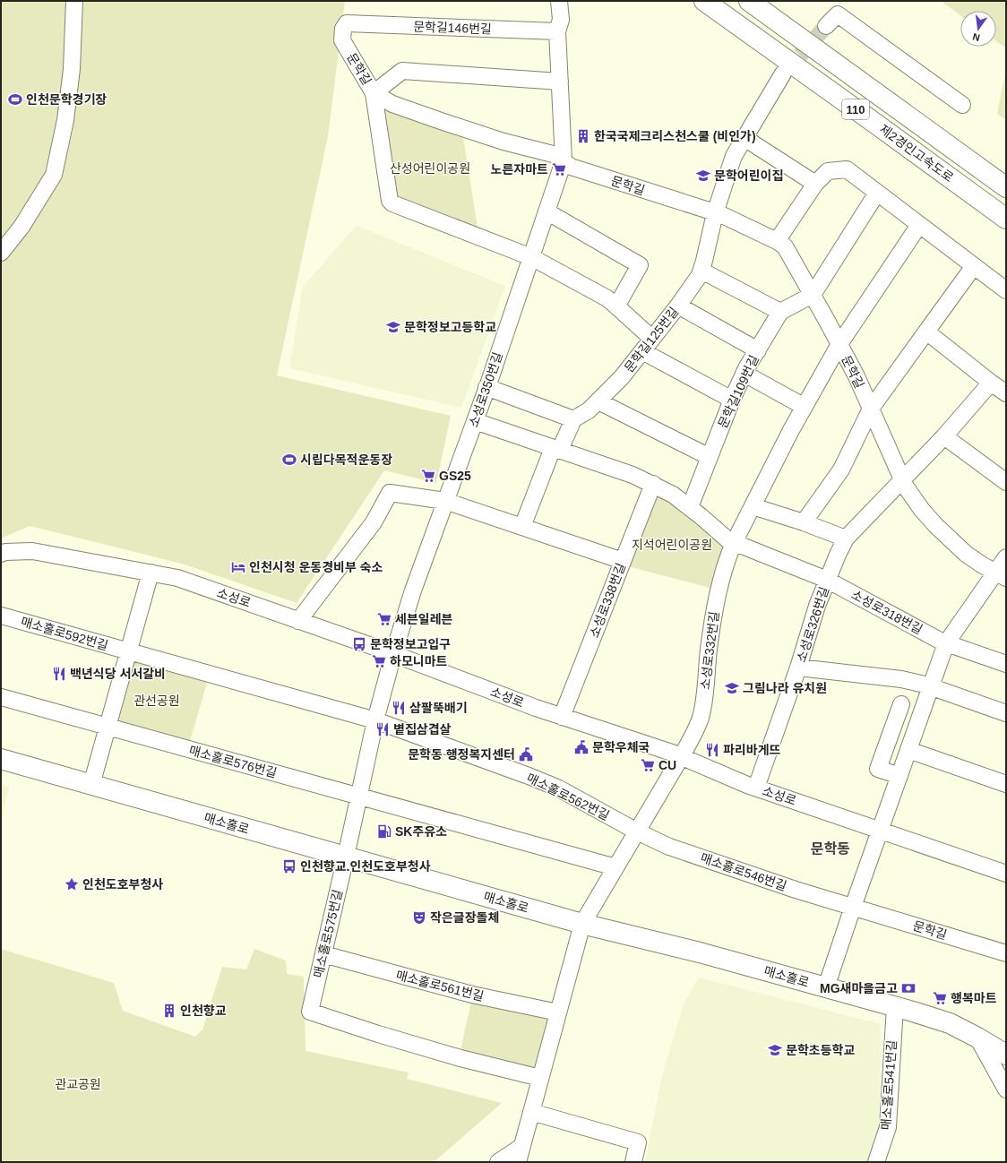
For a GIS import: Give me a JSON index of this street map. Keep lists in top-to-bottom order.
{
  "streets": {
    "main road": ["110", "제2경인고속도로", "매소홀로"],
    "street": [
      "문학길146번길",
      "문학길",
      "문학길125번길",
      "소성로350번길",
      "문학길109번길",
      "소성로",
      "소성로338번길",
      "소성로318번길",
      "소성로326번길",
      "매소홀로592번길",
      "소성로332번길",
      "매소홀로576번길",
      "매소홀로562번길",
      "매소홀로546번길",
      "매소홀로575번길",
      "매소홀로561번길",
      "매소홀로541번길"
    ]
  },
  "crossings": [
    ["문학길146번길", "문학길"],
    ["문학길", "문학길125번길"],
    ["문학길", "소성로350번길"],
    ["문학길", "소성로326번길"],
    ["문학길", "소성로332번길"],
    ["문학길", "매소홀로546번길"],
    ["소성로350번길", "소성로"],
    ["소성로", "소성로338번길"],
    ["소성로", "소성로326번길"],
    ["소성로", "소성로332번길"],
    ["소성로318번길", "소성로326번길"],
    ["매소홀로562번길", "매소홀로546번길"],
    ["매소홀로", "매소홀로575번길"],
    ["매소홀로", "매소홀로541번길"],
    ["매소홀로575번길", "매소홀로561번길"]
  ],
  "districts": ["문학동"],
  "parks": [
    "산성어린이공원",
    "지석어린이공원",
    "관선공원",
    "관교공원"
  ],
  "places": {
    "sports": ["인천문학경기장", "시립다목적운동장"],
    "building": ["한국국제크리스천스쿨 (비인가)", "인천향교"],
    "supermarket": [
      "노른자마트",
      "GS25",
      "세븐일레븐",
      "하모니마트",
      "CU",
      "행복마트"
    ],
    "school or university": [
      "문학어린이집",
      "문학정보고등학교",
      "그림나라 유치원",
      "문학초등학교"
    ],
    "hotel": ["인천시청 운동경비부 숙소"],
    "bus stop": ["문학정보고입구", "인천향교.인천도호부청사"],
    "restaurant": [
      "백년식당 서서갈비",
      "삼팔뚝배기",
      "볕집삼겹살",
      "파리바게뜨"
    ],
    "public building": ["문학우체국", "문학동 행정복지센터"],
    "fuel station": ["SK주유소"],
    "place": ["인천도호부청사"],
    "theatre": ["작은글장돌체"],
    "bank": ["MG새마을금고"]
  },
  "north": "bottom"
}
